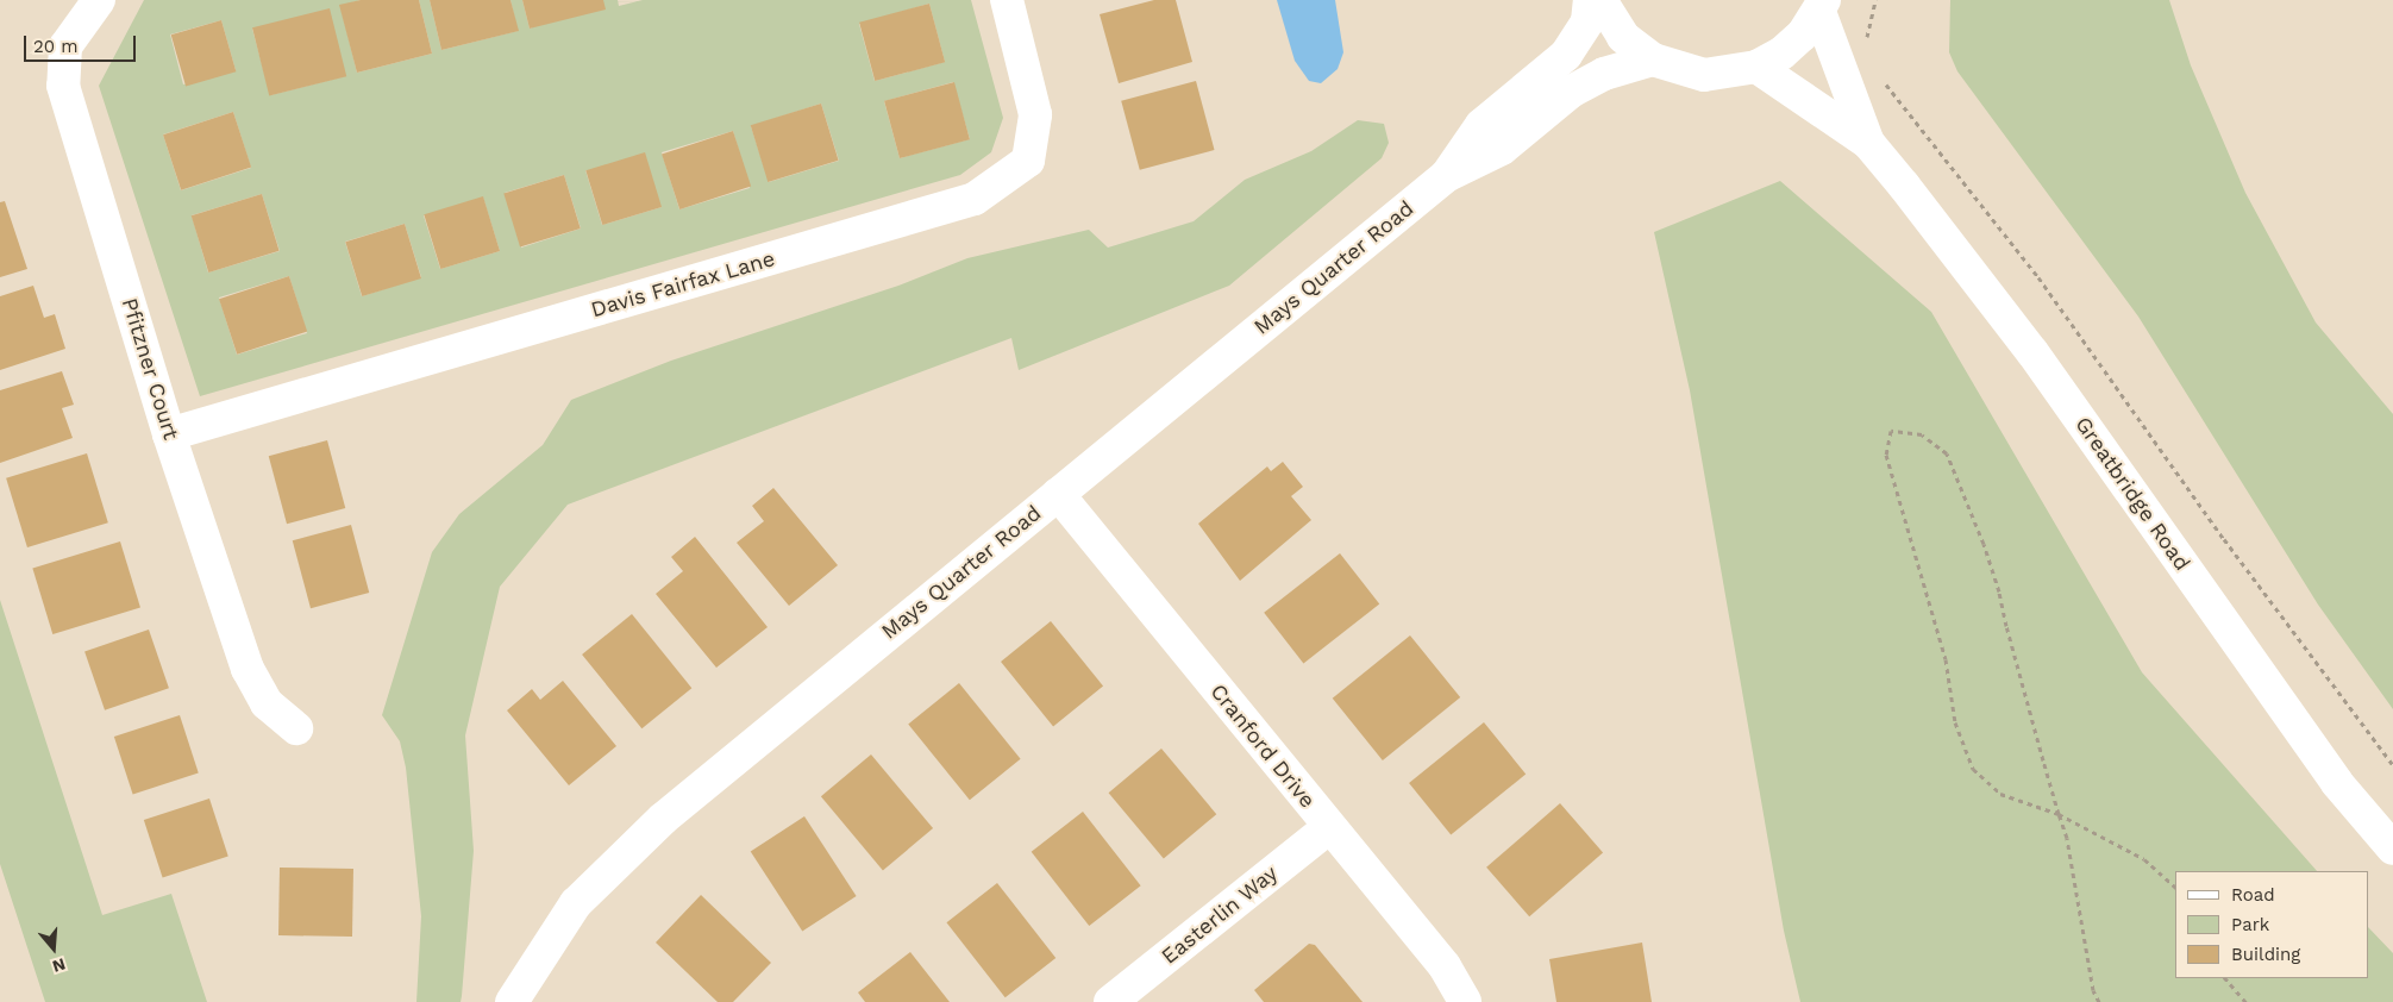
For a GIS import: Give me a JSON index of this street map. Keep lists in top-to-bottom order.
{
  "streets": {
    "street": [
      "Mays Quarter Road",
      "Davis Fairfax Lane",
      "Pfitzner Court",
      "Greatbridge Road",
      "Cranford Drive",
      "Easterlin Way"
    ]
  },
  "crossings": [
    ["Mays Quarter Road", "Greatbridge Road"],
    ["Mays Quarter Road", "Cranford Drive"],
    ["Davis Fairfax Lane", "Pfitzner Court"],
    ["Cranford Drive", "Easterlin Way"]
  ],
  "legend": ["Road", "Park", "Building"],
  "scale_bar": "20 m",
  "north": "bottom"
}
